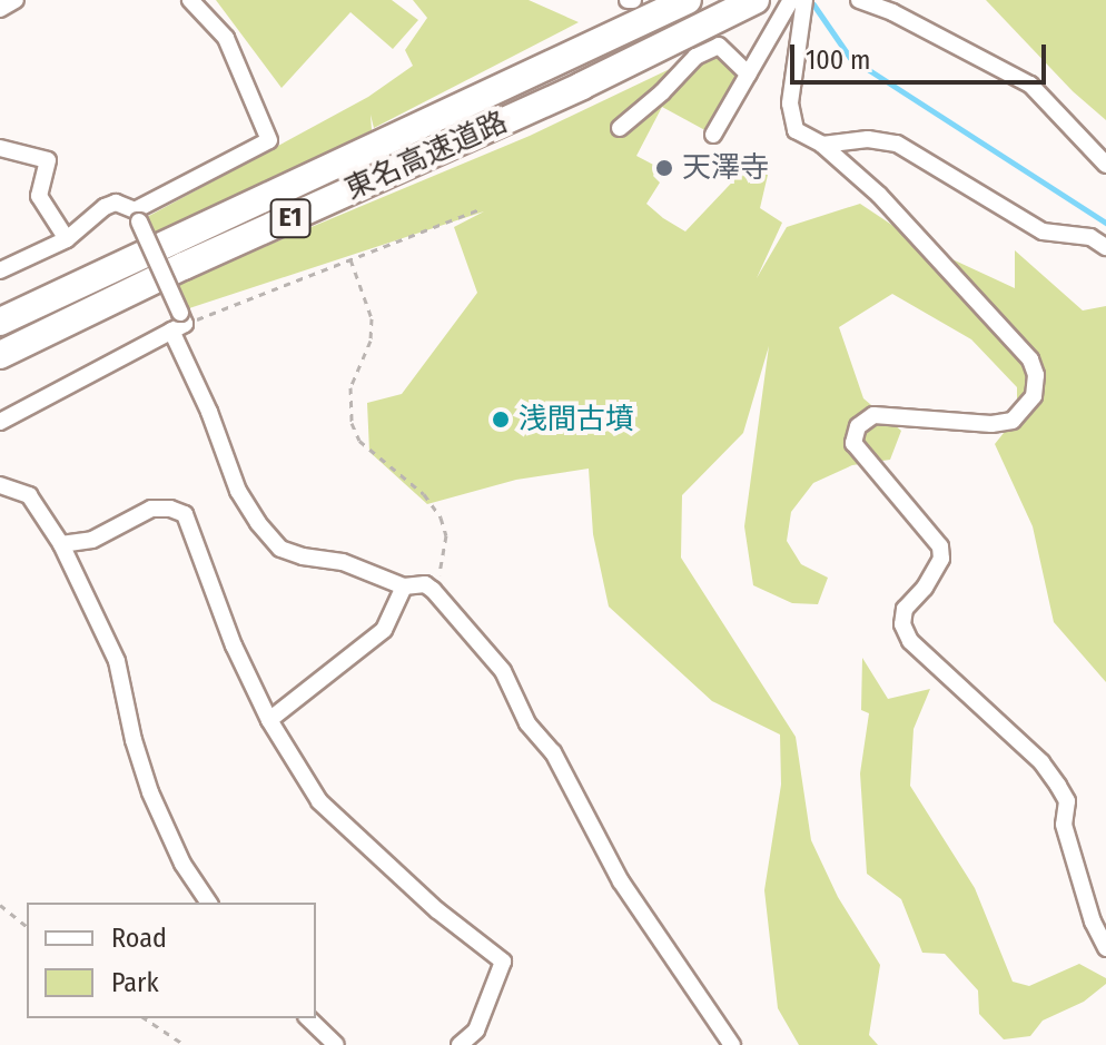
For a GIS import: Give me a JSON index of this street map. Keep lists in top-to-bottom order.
{
  "streets": {
    "highway": ["東名高速道路", "E1"]
  },
  "places": ["天澤寺", "浅間古墳"],
  "legend": ["Road", "Park"],
  "scale_bar": "100 m"
}
